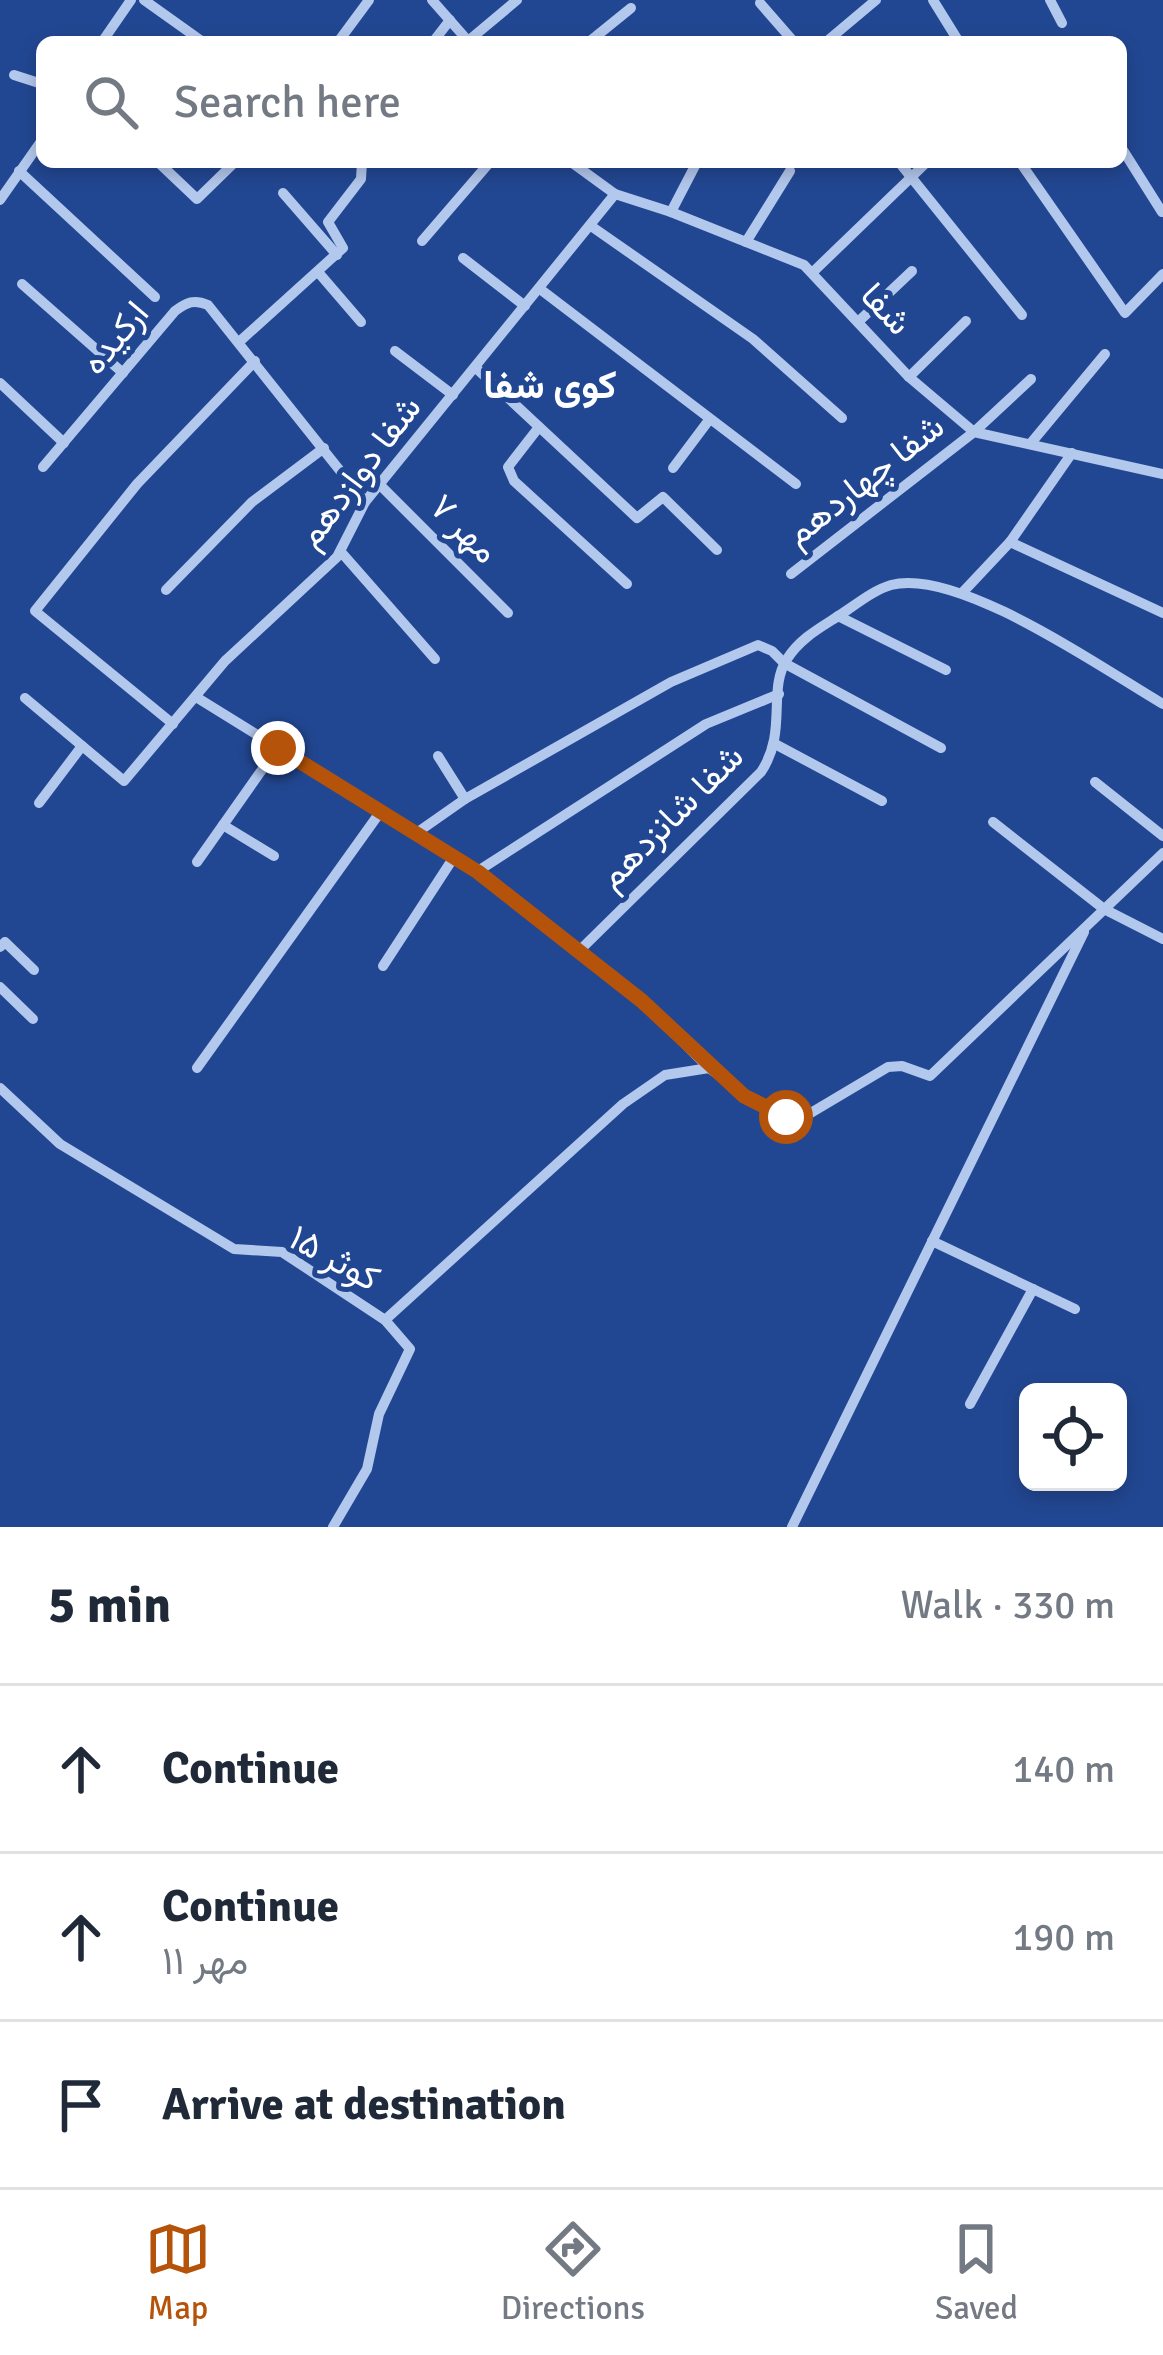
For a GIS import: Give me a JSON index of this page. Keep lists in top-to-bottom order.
{
  "streets": {
    "street": [
      "شفا",
      "ارکیده",
      "شفا دوازدهم",
      "شفا چهاردهم",
      "مهر ۷",
      "شفا شانزدهم",
      "کوثر ۱۵"
    ]
  },
  "crossings": [
    ["شفا", "شفا دوازدهم"],
    ["شفا", "شفا چهاردهم"],
    ["شفا دوازدهم", "مهر ۷"]
  ],
  "districts": ["کوی شفا"],
  "page": {
    "search": "Search here",
    "heading": ["5 min", "Walk · 330 m"],
    "list": [
      ["Continue", "140 m"],
      ["Continue", "مهر ۱۱", "190 m"],
      "Arrive at destination"
    ],
    "nav": ["Map", "Directions", "Saved"]
  }
}
